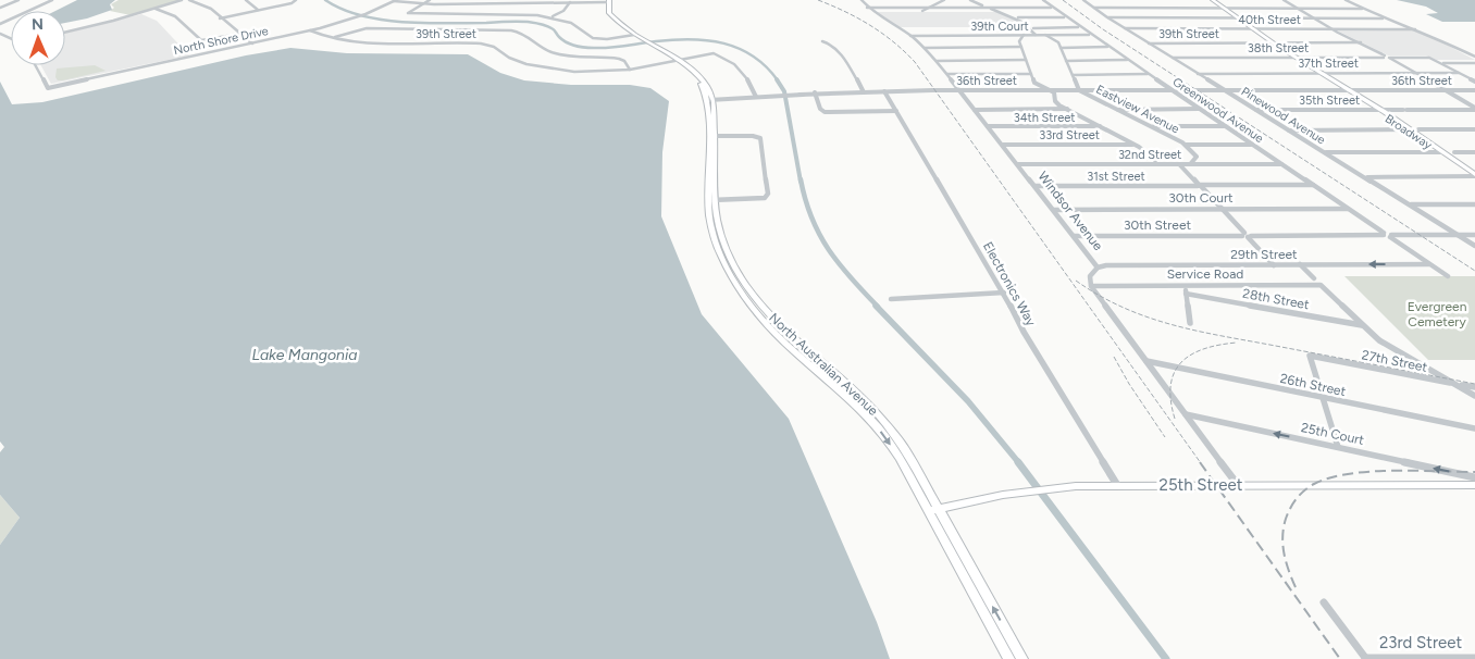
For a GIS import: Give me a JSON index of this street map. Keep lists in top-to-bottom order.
{
  "streets": {
    "main road": ["Broadway", "North Australian Avenue", "25th Street"],
    "street": [
      "40th Street",
      "39th Court",
      "39th Street",
      "North Shore Drive",
      "38th Street",
      "37th Street",
      "36th Street",
      "35th Street",
      "Eastview Avenue",
      "Greenwood Avenue",
      "Pinewood Avenue",
      "34th Street",
      "33rd Street",
      "32nd Street",
      "31st Street",
      "30th Court",
      "Windsor Avenue",
      "30th Street",
      "29th Street",
      "Service Road",
      "Electronics Way",
      "28th Street",
      "27th Street",
      "26th Street",
      "25th Court",
      "23rd Street"
    ]
  },
  "crossings": [
    ["40th Street", "Pinewood Avenue"],
    ["40th Street", "Broadway"],
    ["39th Court", "Eastview Avenue"],
    ["39th Court", "Greenwood Avenue"],
    ["39th Court", "Windsor Avenue"],
    ["39th Street", "North Shore Drive"],
    ["39th Street", "36th Street"],
    ["39th Street", "Pinewood Avenue"],
    ["39th Street", "Broadway"],
    ["38th Street", "37th Street"],
    ["38th Street", "Pinewood Avenue"],
    ["38th Street", "Broadway"],
    ["37th Street", "Pinewood Avenue"],
    ["37th Street", "Broadway"],
    ["36th Street", "Eastview Avenue"],
    ["36th Street", "Greenwood Avenue"],
    ["36th Street", "Pinewood Avenue"],
    ["36th Street", "Broadway"],
    ["36th Street", "Windsor Avenue"],
    ["36th Street", "Electronics Way"],
    ["36th Street", "North Australian Avenue"],
    ["35th Street", "Pinewood Avenue"],
    ["35th Street", "Broadway"],
    ["Eastview Avenue", "32nd Street"],
    ["Greenwood Avenue", "32nd Street"],
    ["Greenwood Avenue", "31st Street"],
    ["Greenwood Avenue", "30th Court"],
    ["Greenwood Avenue", "30th Street"],
    ["34th Street", "Windsor Avenue"],
    ["33rd Street", "Windsor Avenue"],
    ["32nd Street", "Windsor Avenue"],
    ["31st Street", "Windsor Avenue"],
    ["30th Court", "Windsor Avenue"],
    ["Windsor Avenue", "30th Street"],
    ["Windsor Avenue", "29th Street"],
    ["Windsor Avenue", "Service Road"],
    ["Service Road", "28th Street"],
    ["Electronics Way", "25th Street"],
    ["27th Street", "26th Street"],
    ["North Australian Avenue", "25th Street"]
  ],
  "one_way": ["25th Court"],
  "water": ["Lake Mangonia"],
  "parks": ["Evergreen Cemetery"],
  "north": "top"
}
